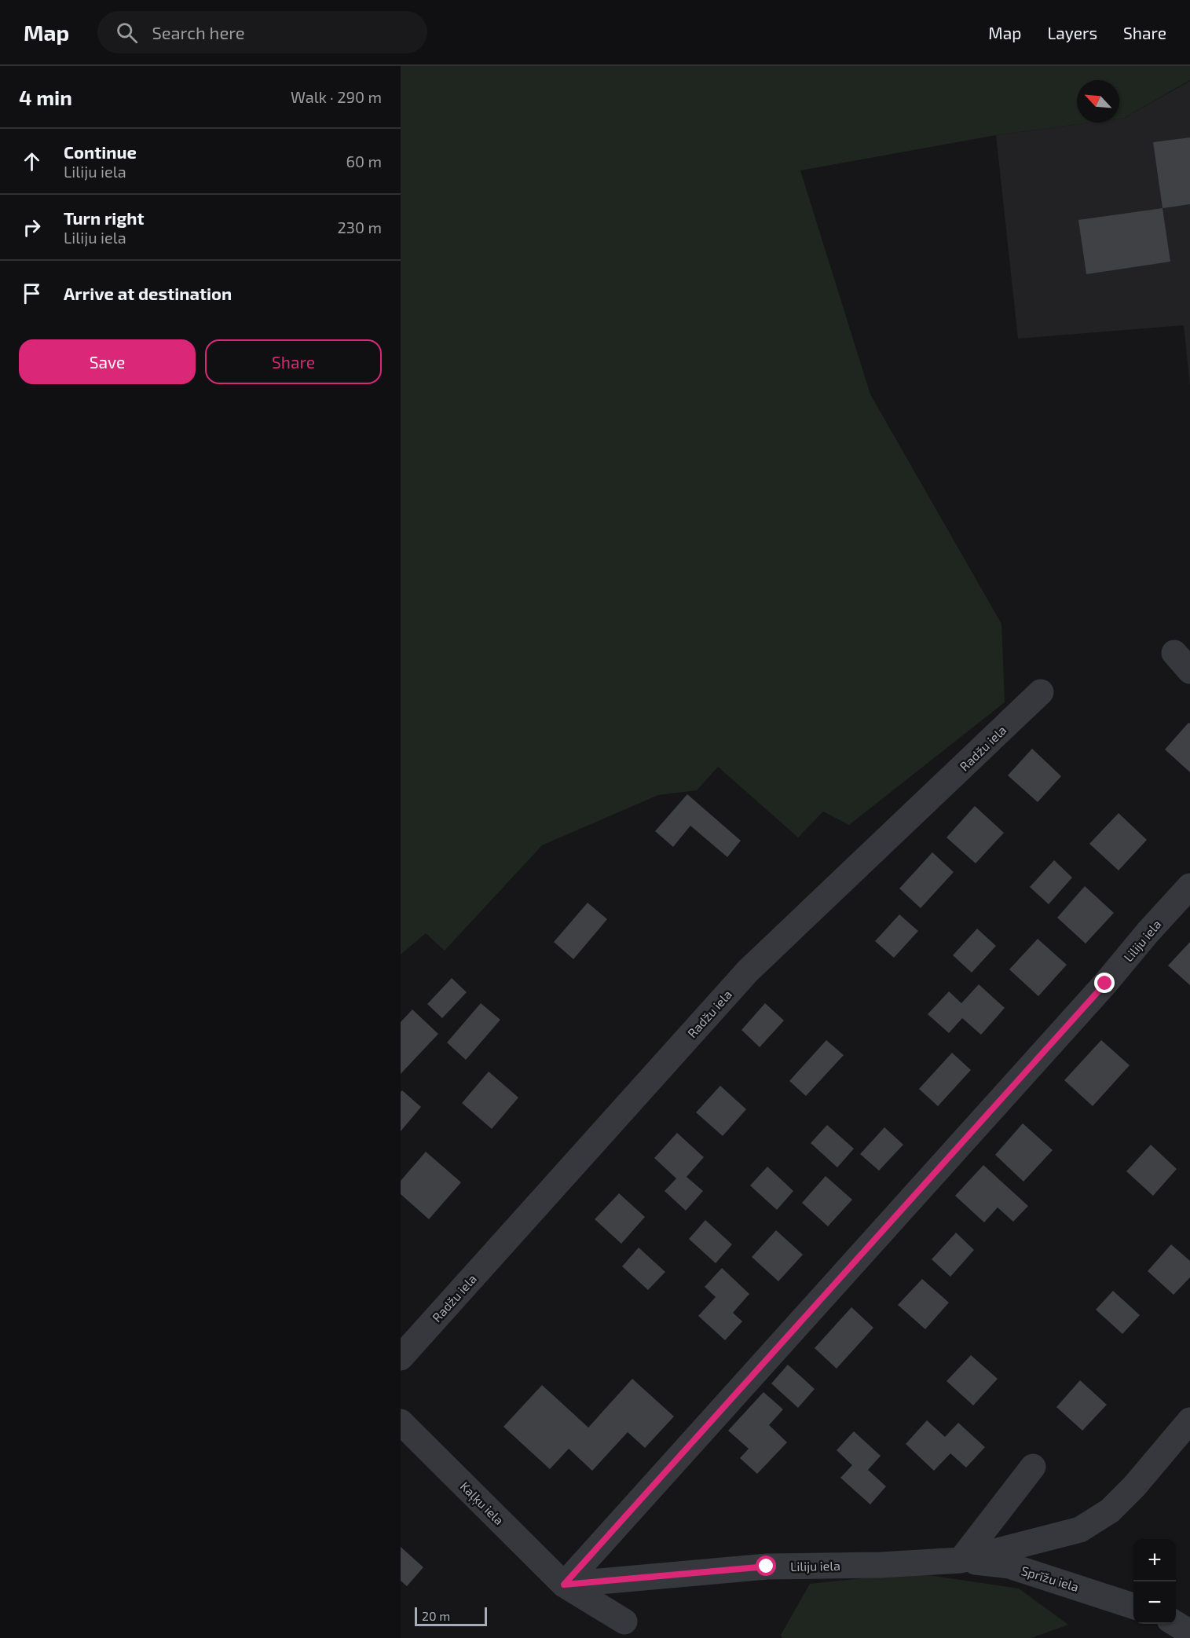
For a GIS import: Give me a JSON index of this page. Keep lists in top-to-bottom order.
{
  "streets": {
    "street": [
      "Radžu iela",
      "Liliju iela",
      "Kaļķu iela",
      "Sprīžu iela"
    ]
  },
  "crossings": [
    ["Liliju iela", "Kaļķu iela"],
    ["Liliju iela", "Sprīžu iela"]
  ],
  "scale_bar": "20 m",
  "north": "top left",
  "page": {
    "header": "Map",
    "search": "Search here",
    "nav": ["Map", "Layers", "Share"],
    "heading": ["4 min", "Walk · 290 m"],
    "list": [
      ["Continue", "Liliju iela", "60 m"],
      ["Turn right", "Liliju iela", "230 m"],
      "Arrive at destination"
    ],
    "buttons": ["Save", "Share"],
    "map_buttons": ["+", "−"],
    "scale": "20 m"
  }
}
